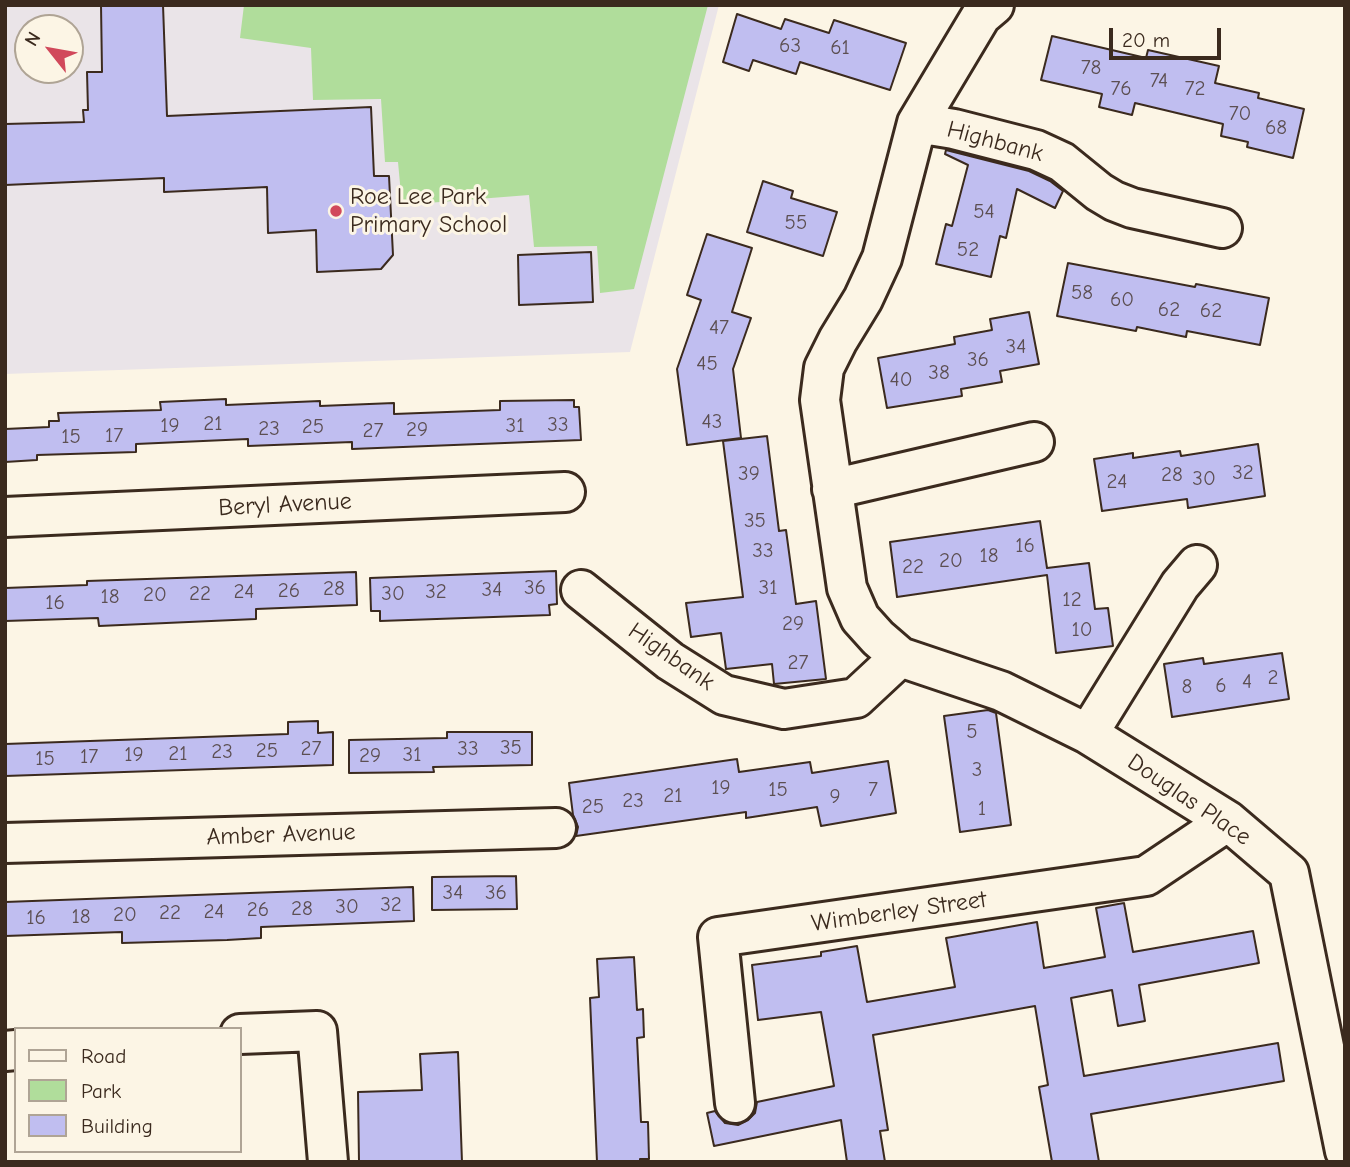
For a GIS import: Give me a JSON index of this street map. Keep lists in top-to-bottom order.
{
  "streets": {
    "street": [
      "Highbank",
      "Beryl Avenue",
      "Douglas Place",
      "Amber Avenue",
      "Wimberley Street"
    ]
  },
  "crossings": [
    ["Highbank", "Douglas Place"],
    ["Douglas Place", "Wimberley Street"]
  ],
  "places": ["Roe Lee Park Primary School"],
  "house_numbers": [
    "63",
    "61",
    "78",
    "74",
    "76",
    "72",
    "70",
    "68",
    "54",
    "55",
    "52",
    "58",
    "60",
    "62",
    "62",
    "47",
    "34",
    "36",
    "45",
    "38",
    "40",
    "43",
    "21",
    "33",
    "19",
    "31",
    "25",
    "23",
    "29",
    "27",
    "17",
    "15",
    "32",
    "39",
    "28",
    "30",
    "24",
    "35",
    "16",
    "33",
    "18",
    "20",
    "22",
    "36",
    "31",
    "28",
    "34",
    "26",
    "24",
    "32",
    "22",
    "30",
    "20",
    "18",
    "12",
    "16",
    "29",
    "10",
    "27",
    "2",
    "4",
    "6",
    "8",
    "5",
    "35",
    "27",
    "33",
    "25",
    "23",
    "21",
    "19",
    "31",
    "29",
    "17",
    "15",
    "3",
    "19",
    "15",
    "7",
    "21",
    "9",
    "23",
    "25",
    "1",
    "34",
    "36",
    "32",
    "30",
    "28",
    "26",
    "24",
    "22",
    "20",
    "18",
    "16"
  ],
  "legend": ["Road", "Park", "Building"],
  "scale_bar": "20 m",
  "north": "top left"
}
